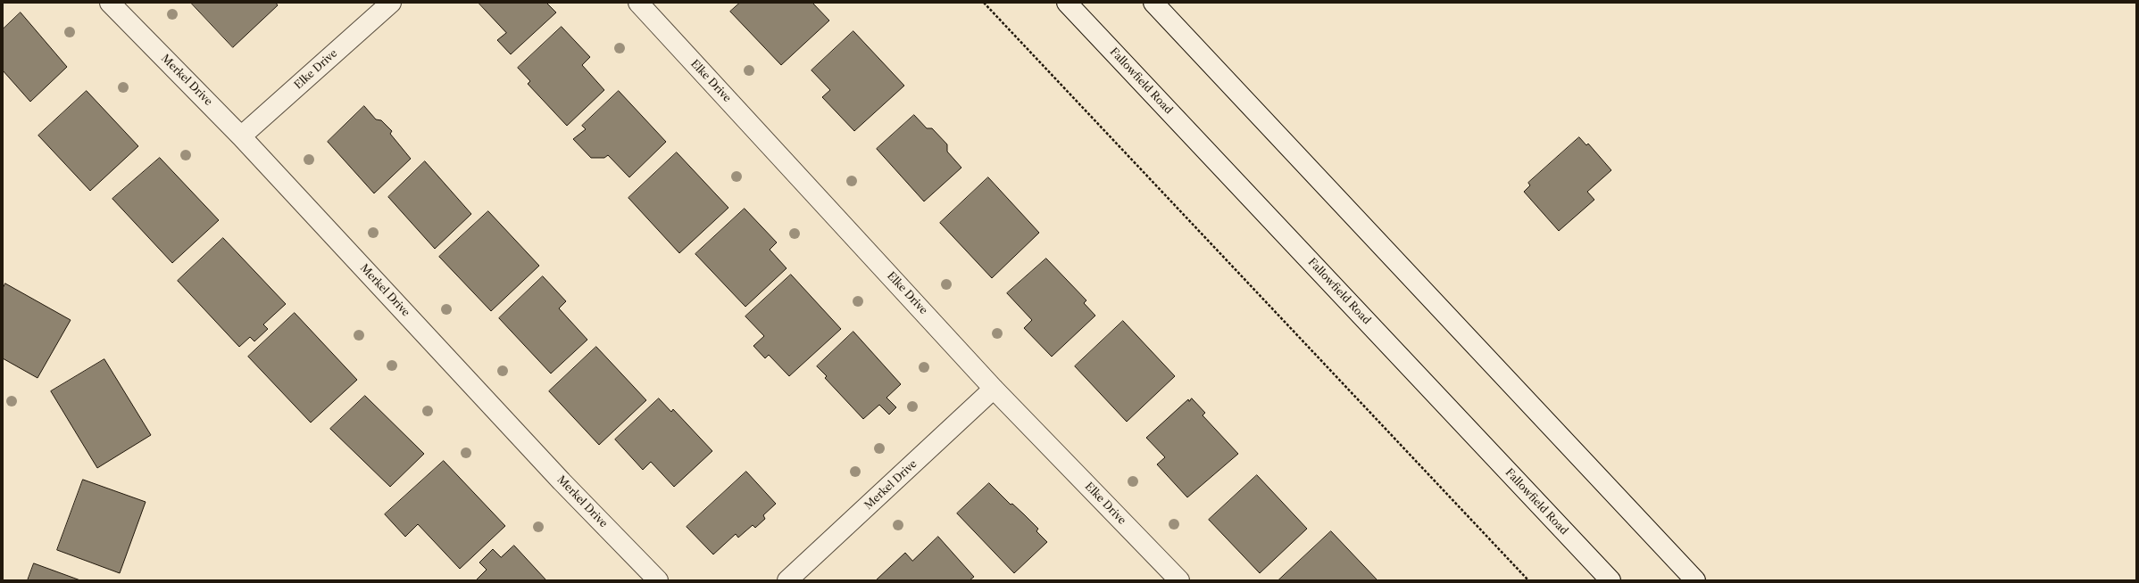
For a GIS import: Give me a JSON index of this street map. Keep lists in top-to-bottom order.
{
  "streets": {
    "street": ["Elke Drive", "Merkel Drive", "Fallowfield Road"]
  },
  "crossings": [
    ["Elke Drive", "Merkel Drive"]
  ]
}
